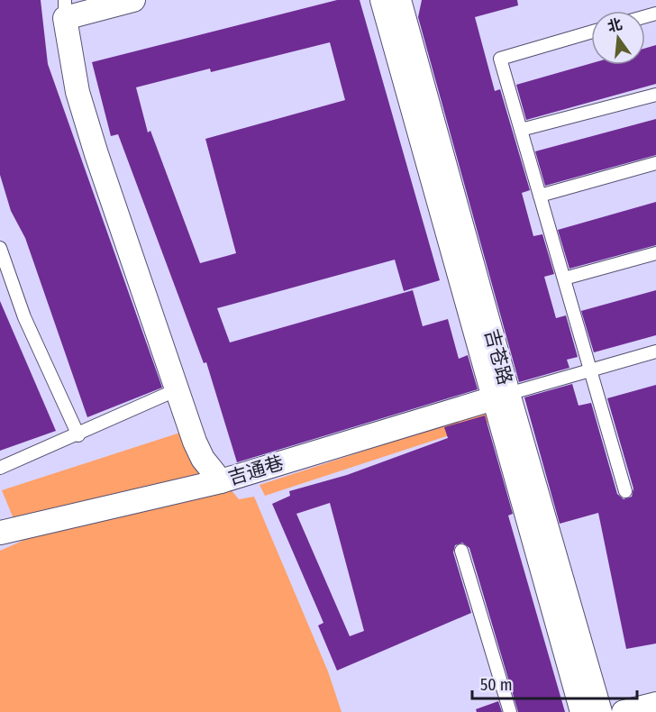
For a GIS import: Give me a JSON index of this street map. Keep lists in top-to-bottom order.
{
  "streets": {
    "street": ["吉苍路", "吉通巷"]
  },
  "crossings": [
    ["吉苍路", "吉通巷"]
  ],
  "scale_bar": "50 m",
  "north": "top"
}
